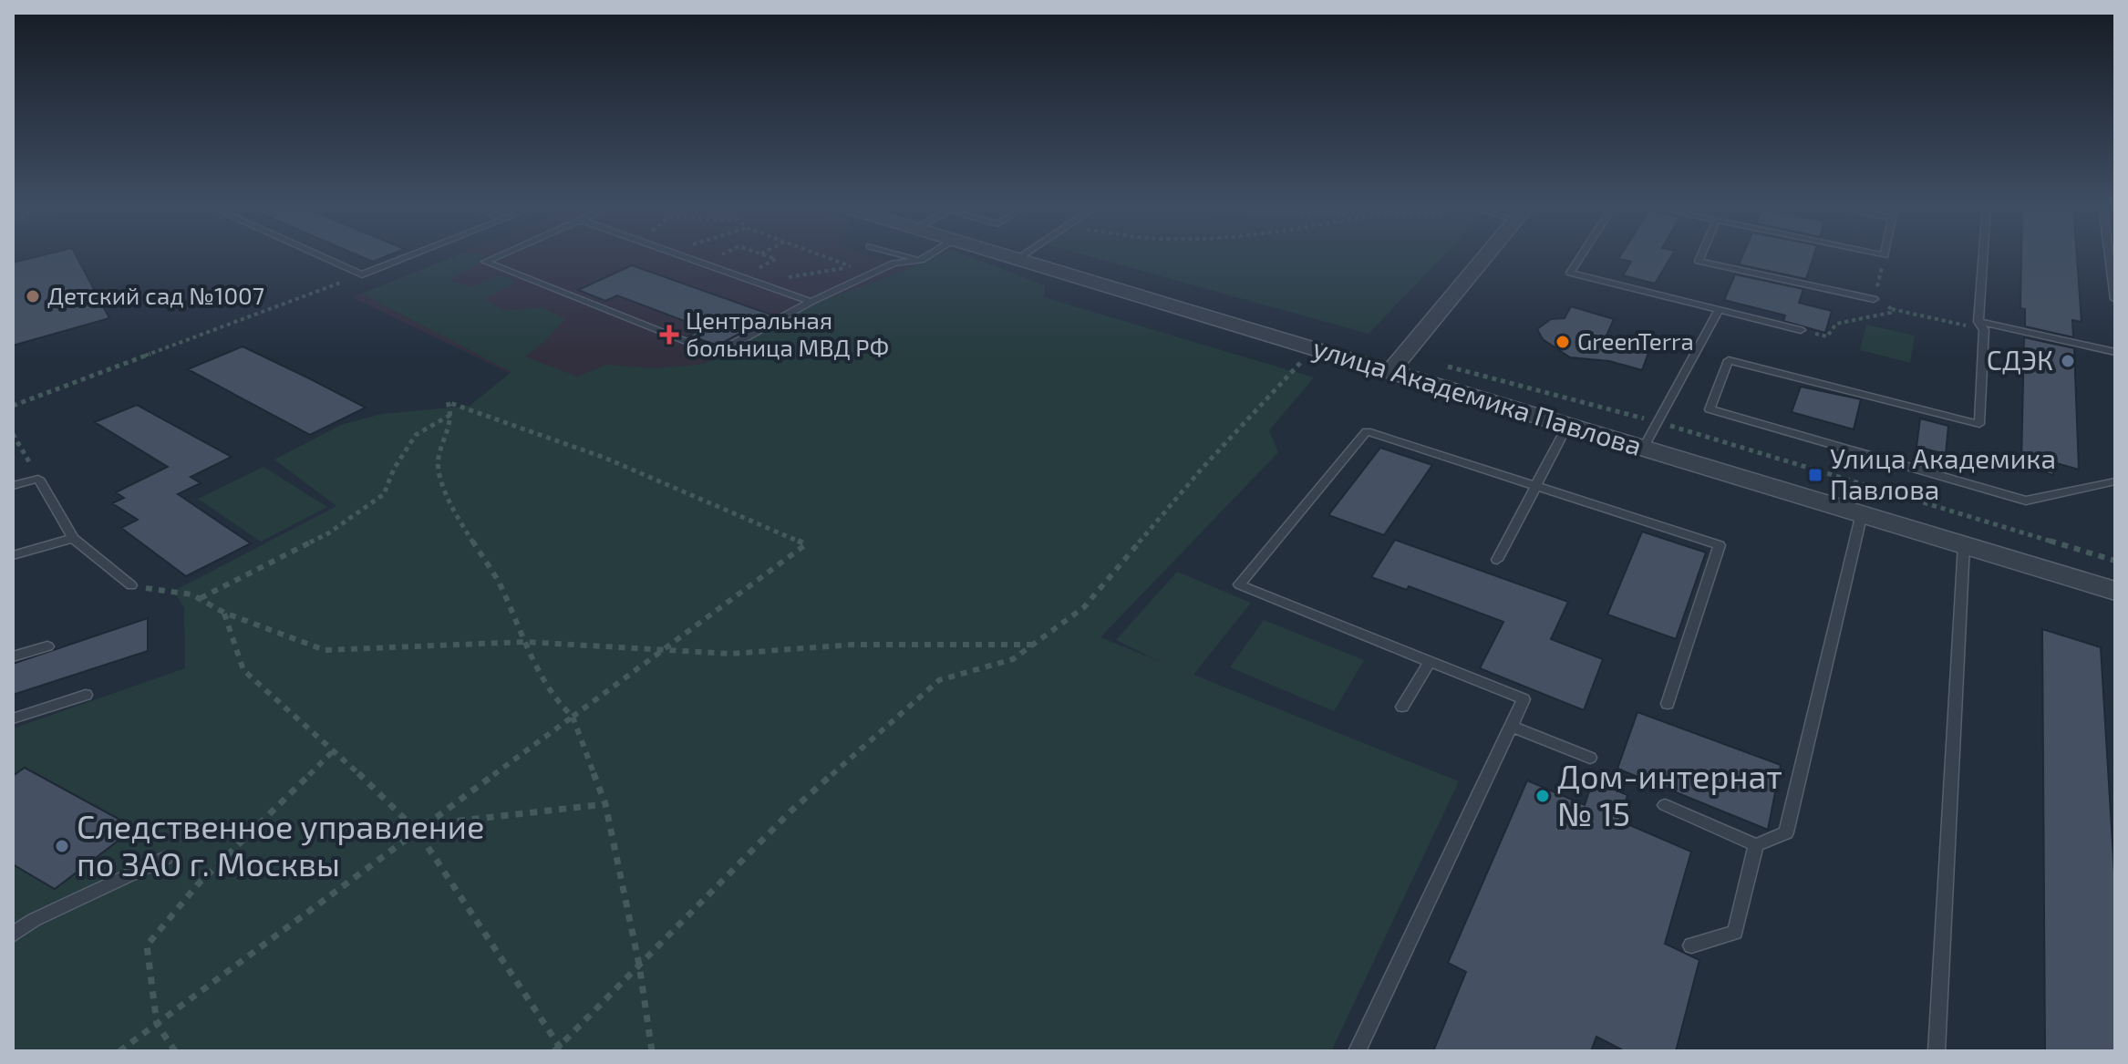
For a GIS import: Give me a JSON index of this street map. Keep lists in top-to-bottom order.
{
  "streets": {
    "street": ["улица Академика Павлова"]
  },
  "places": {
    "other": [
      "Детский сад №1007",
      "GreenTerra",
      "СДЭК",
      "Дом-интернат № 15",
      "Следственное управление по ЗАО г. Москвы"
    ],
    "health": ["Центральная больница МВД РФ"],
    "transit": ["Улица Академика Павлова"]
  }
}
